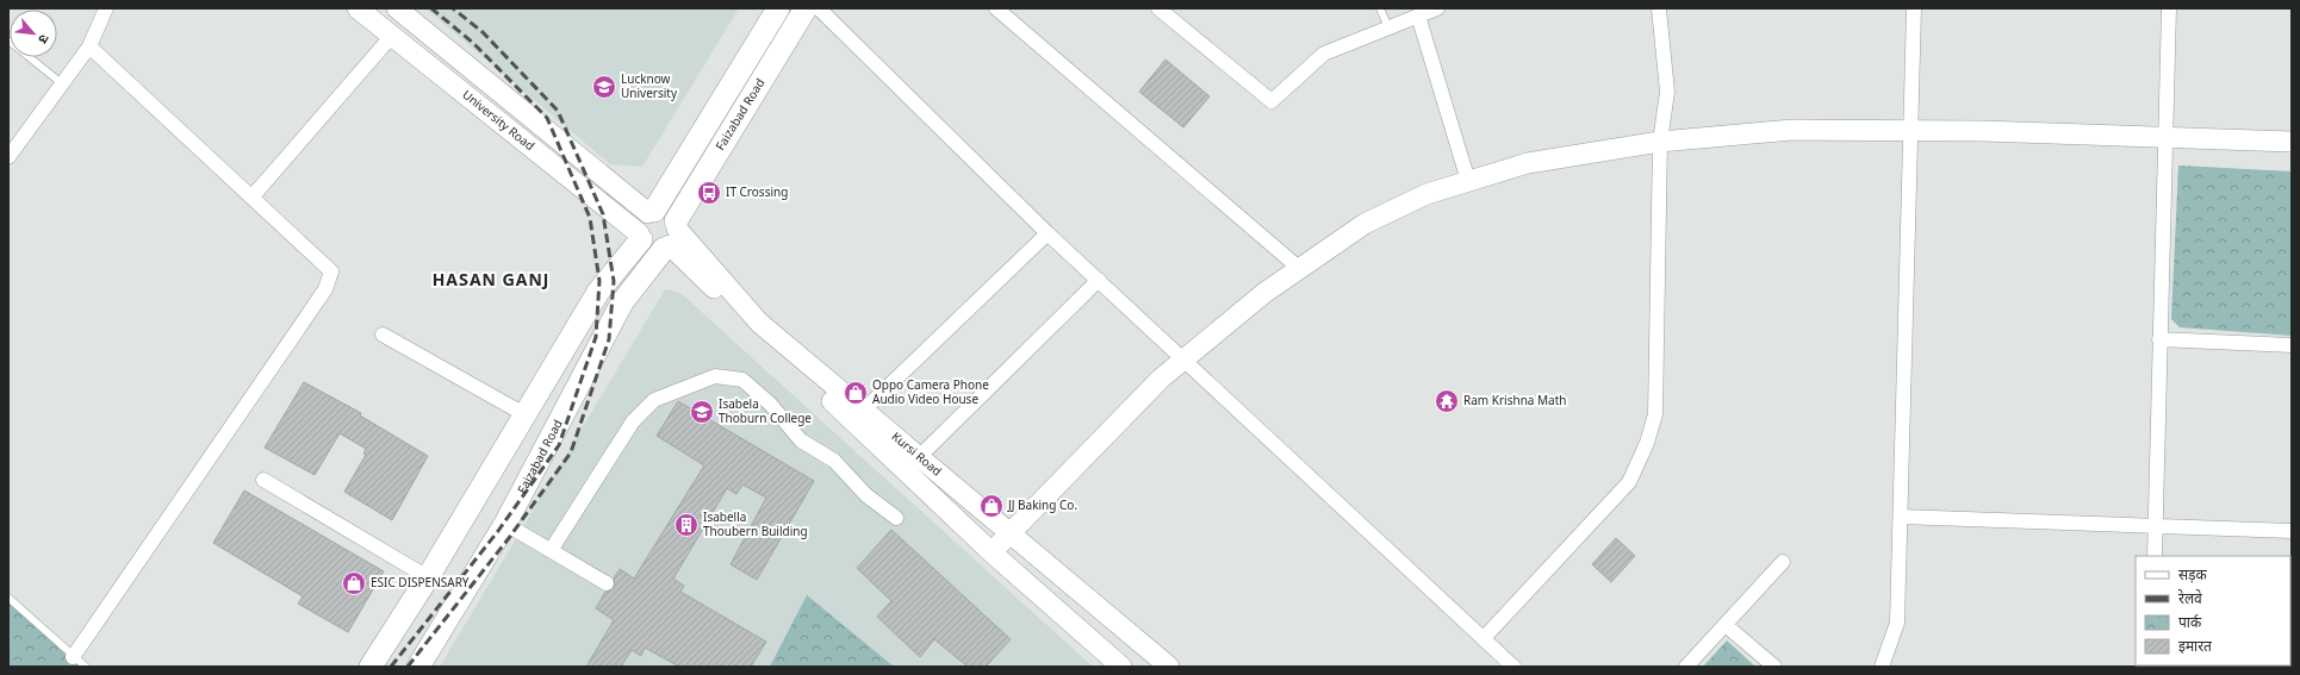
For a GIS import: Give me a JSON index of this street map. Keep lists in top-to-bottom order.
{
  "streets": {
    "main road": ["Faizabad Road", "University Road", "Kursi Road"]
  },
  "crossings": [
    ["Faizabad Road", "University Road"],
    ["Faizabad Road", "Kursi Road"],
    ["University Road", "Kursi Road"]
  ],
  "districts": ["HASAN GANJ"],
  "places": {
    "school or university": ["Lucknow University", "Isabela Thoburn College"],
    "bus stop": ["IT Crossing"],
    "shop": ["Oppo Camera Phone Audio Video House", "JJ Baking Co.", "ESIC DISPENSARY"],
    "temple": ["Ram Krishna Math"],
    "building": ["Isabella Thoubern Building"]
  },
  "legend": [
    "सड़क",
    "रेलवे",
    "पार्क",
    "इमारत"
  ],
  "north": "bottom right"
}
